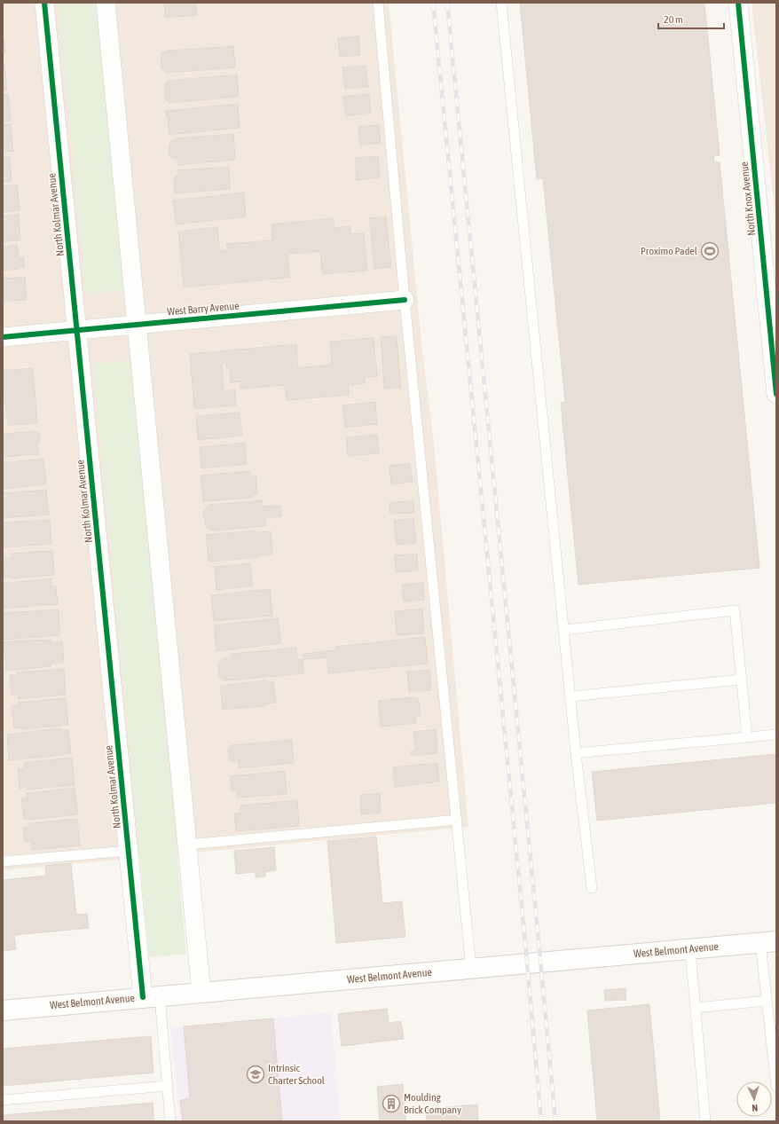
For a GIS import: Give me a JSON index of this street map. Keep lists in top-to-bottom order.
{
  "streets": {
    "main road": ["West Belmont Avenue"],
    "street": ["North Knox Avenue", "North Kolmar Avenue", "West Barry Avenue"]
  },
  "crossings": [
    ["North Kolmar Avenue", "West Barry Avenue"],
    ["North Kolmar Avenue", "West Belmont Avenue"]
  ],
  "places": {
    "sports": ["Proximo Padel"],
    "school or university": ["Intrinsic Charter School"],
    "building": ["Moulding Brick Company"]
  },
  "scale_bar": "20 m",
  "north": "bottom"
}
